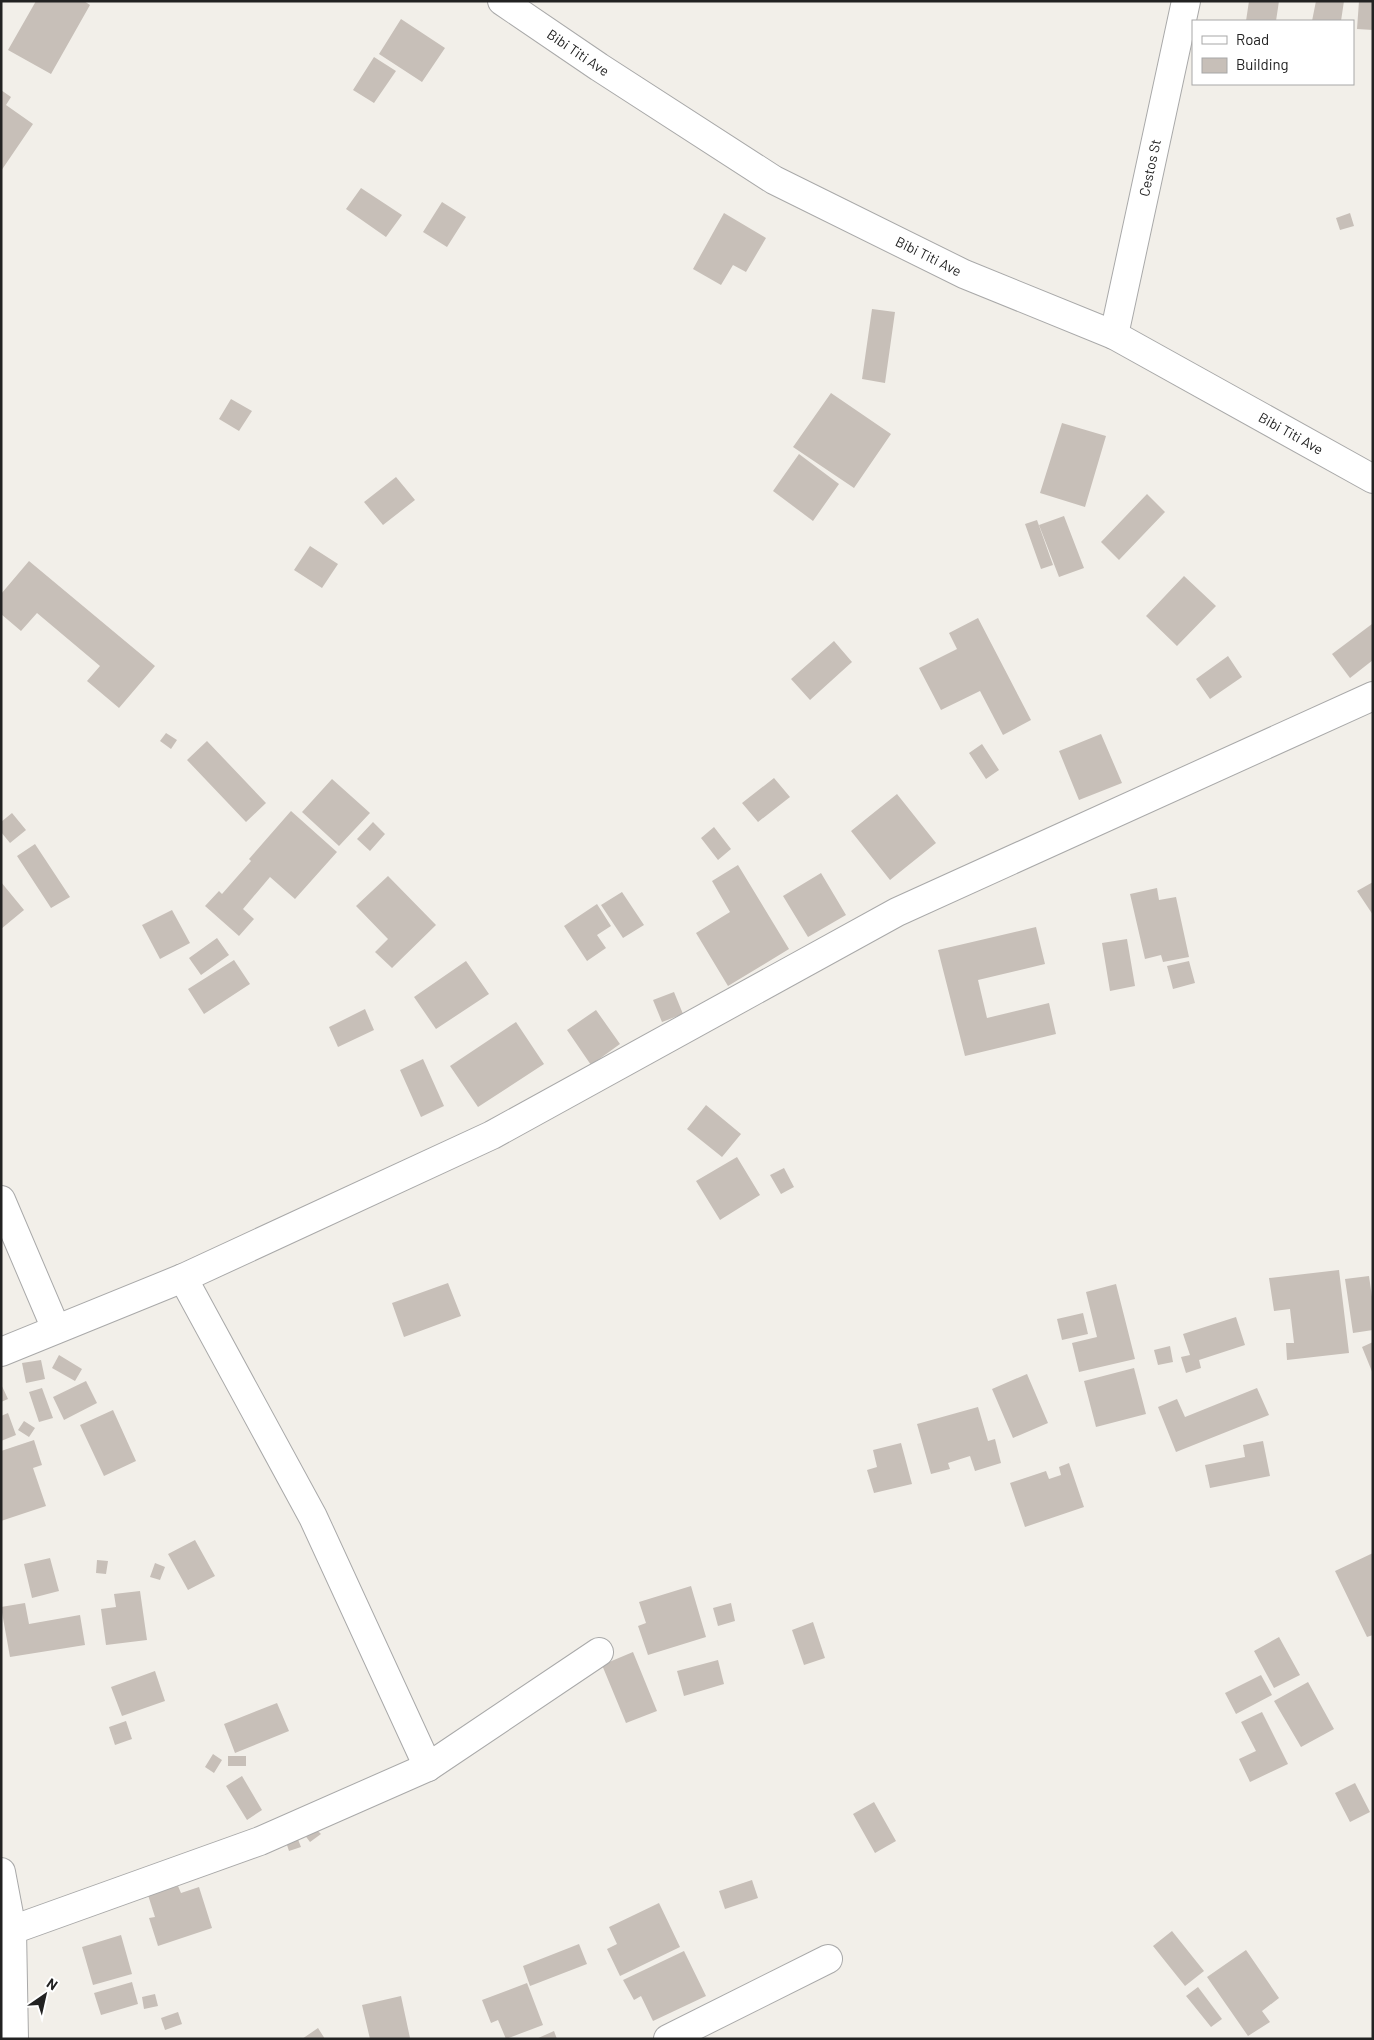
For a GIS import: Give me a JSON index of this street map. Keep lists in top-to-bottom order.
{
  "streets": {
    "street": ["Bibi Titi Ave", "Cestos St"]
  },
  "crossings": [
    ["Bibi Titi Ave", "Cestos St"]
  ],
  "legend": ["Road", "Building"],
  "north": "top right"
}
